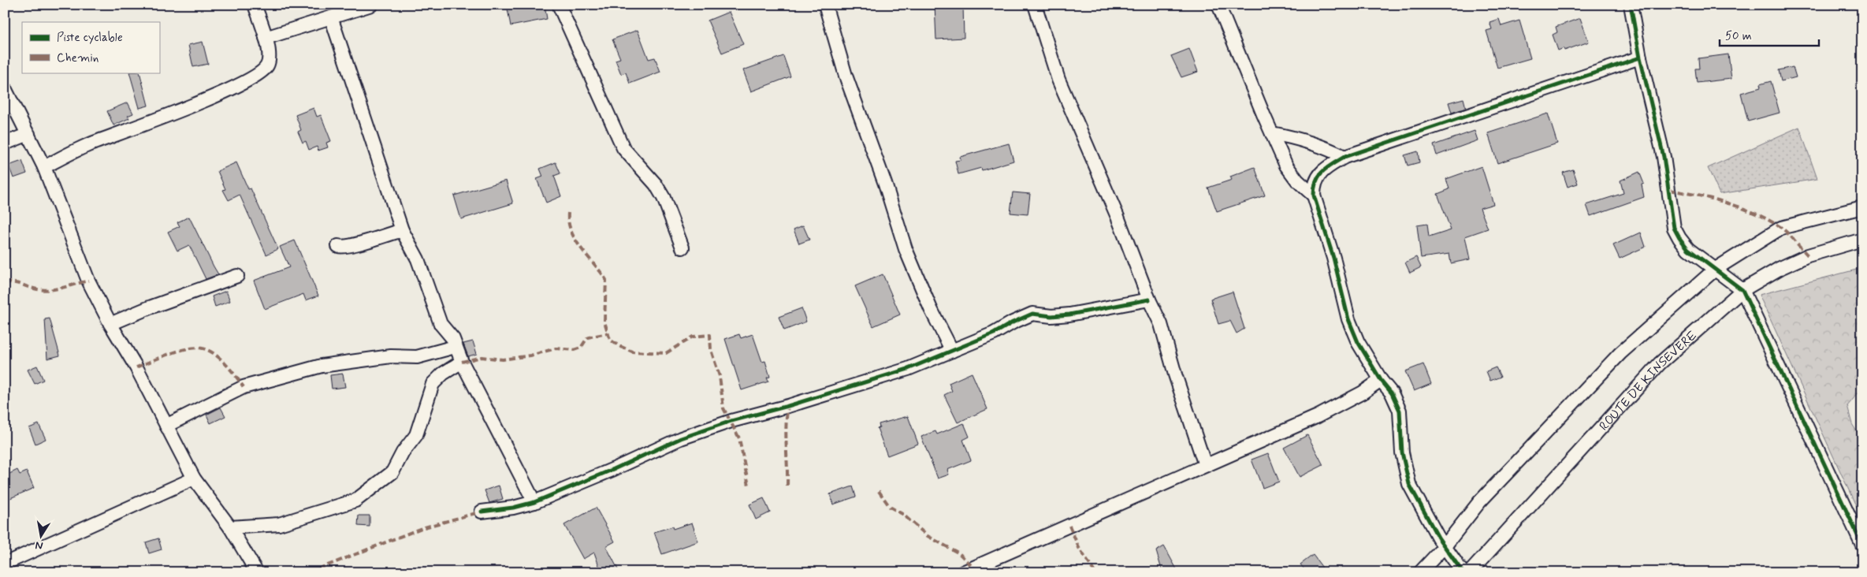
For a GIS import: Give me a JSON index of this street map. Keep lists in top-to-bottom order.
{
  "streets": {
    "street": ["ROUTE DE KINSEVERE"]
  },
  "legend": ["Piste cyclable", "Chemin"],
  "scale_bar": "50 m",
  "north": "bottom"
}
